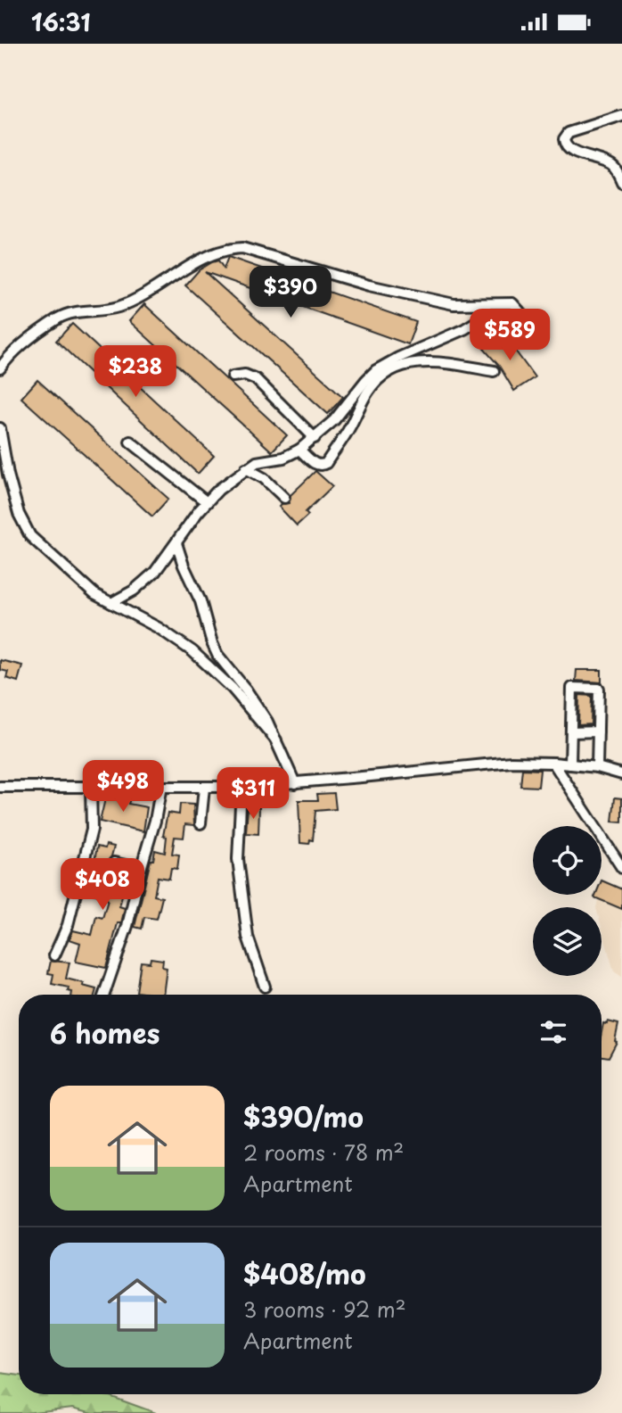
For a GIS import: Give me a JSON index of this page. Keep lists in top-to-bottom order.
{
  "page": {
    "status": "16:31",
    "price": [
      "$390",
      "$589",
      "$238",
      "$498",
      "$311",
      "$408"
    ],
    "heading": "6 homes",
    "list": [
      {
        "name": "$390/mo",
        "note": "2 rooms · 78 m² · Apartment"
      },
      {
        "name": "$408/mo",
        "note": "3 rooms · 92 m² · Apartment"
      }
    ]
  }
}
